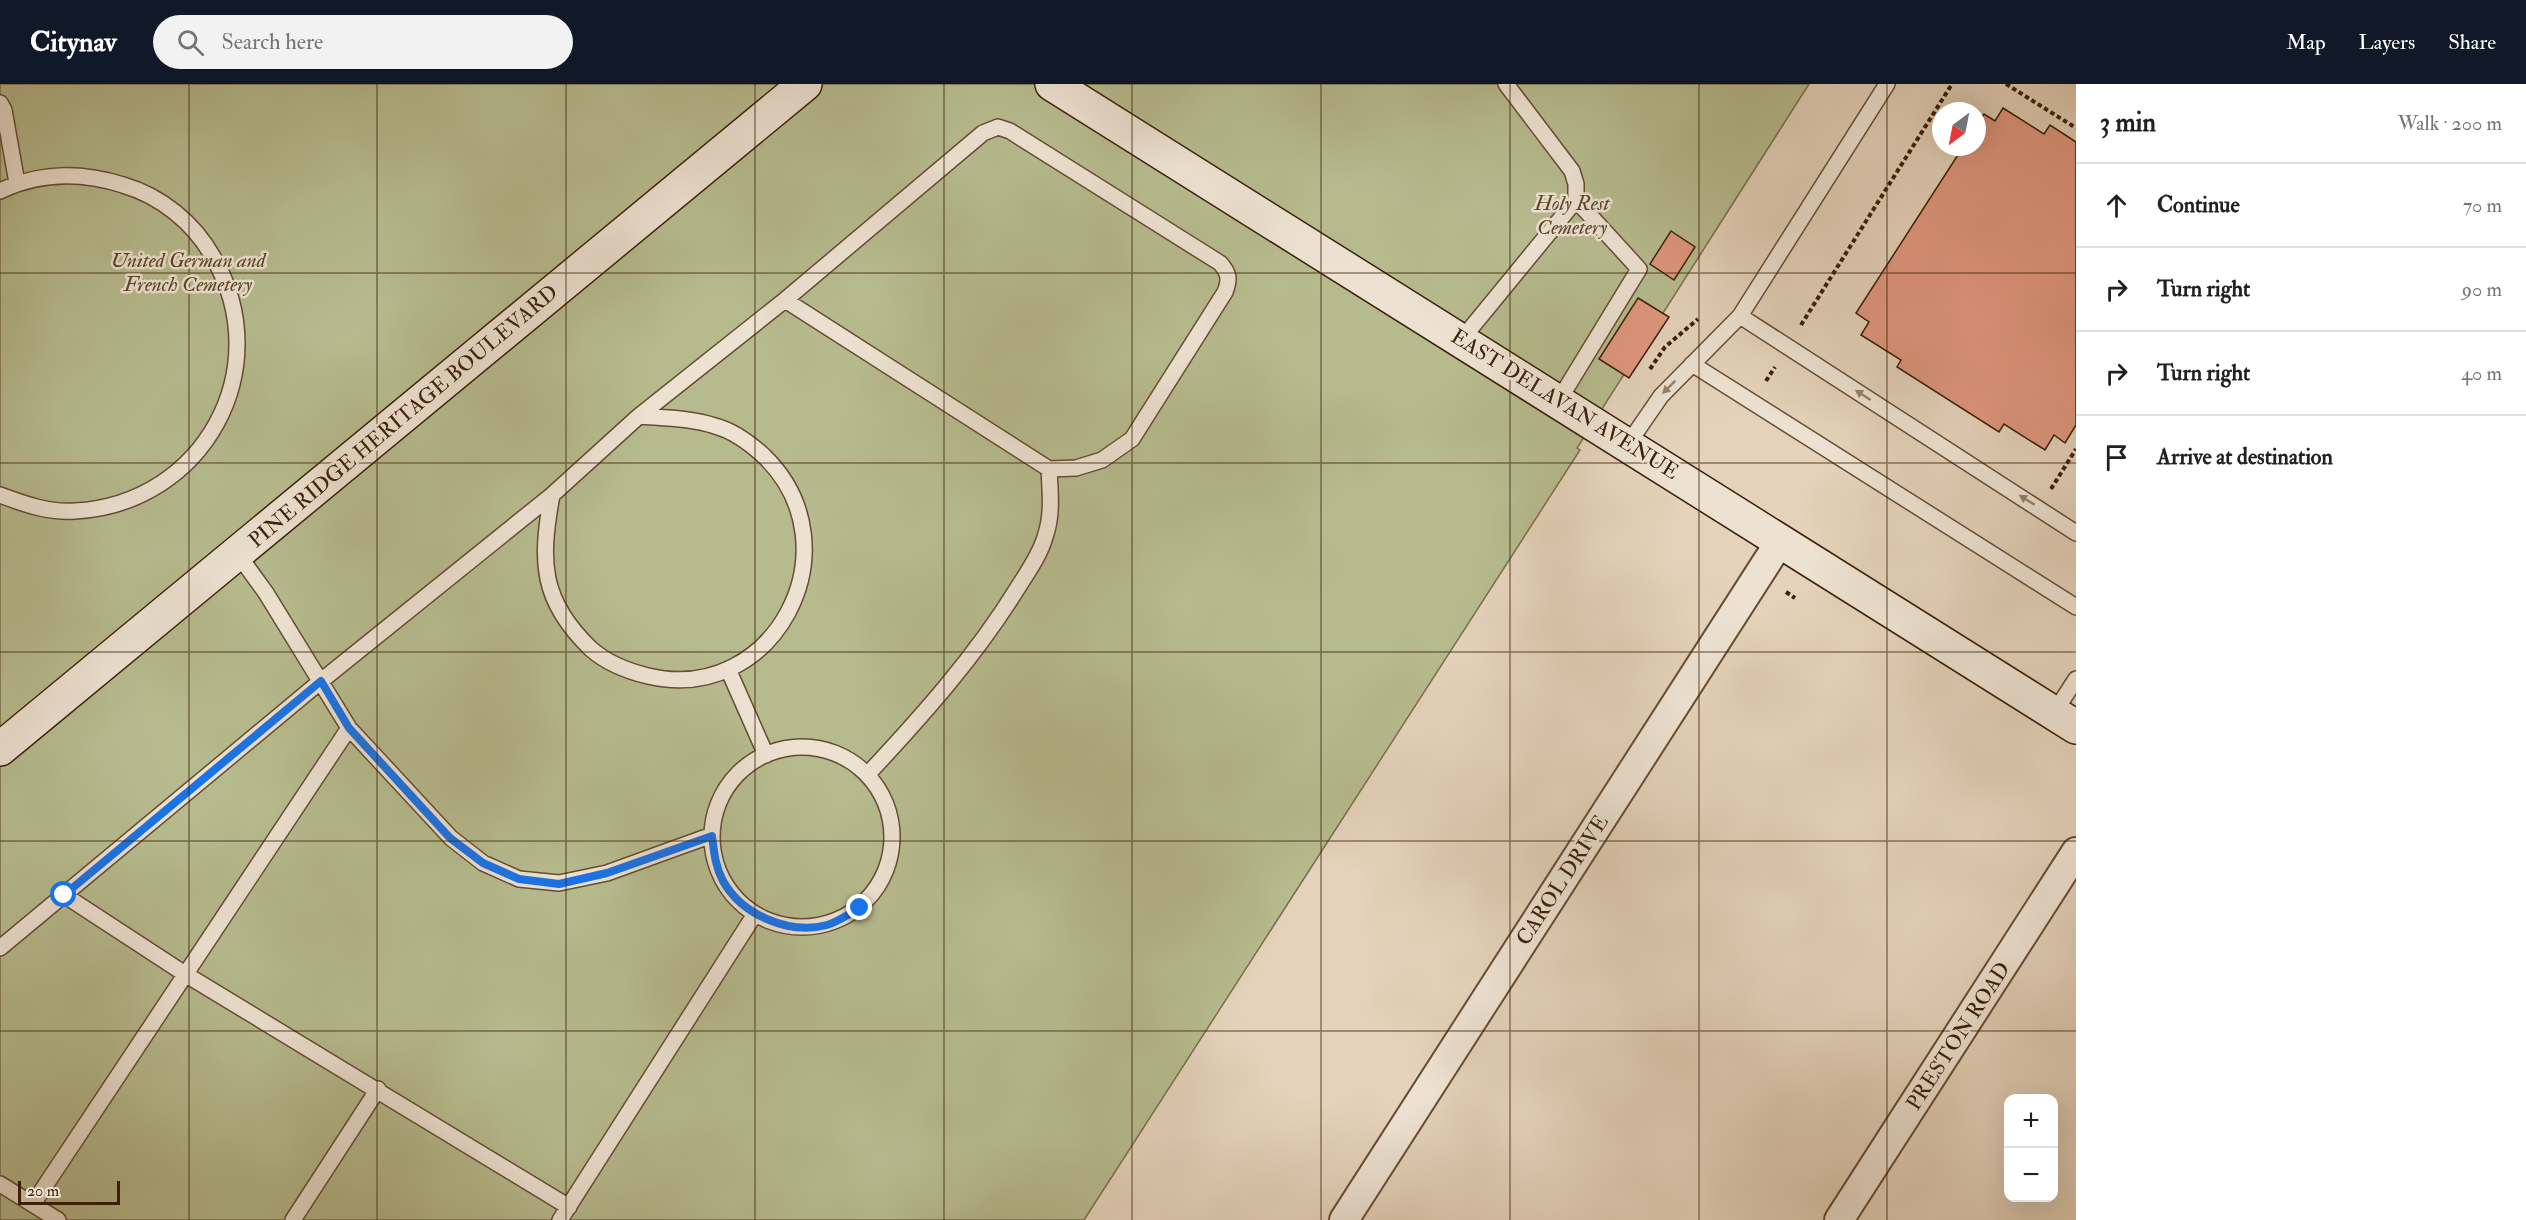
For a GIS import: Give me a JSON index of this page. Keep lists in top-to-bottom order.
{
  "streets": {
    "street": [
      "EAST DELAVAN AVENUE",
      "PINE RIDGE HERITAGE BOULEVARD",
      "CAROL DRIVE",
      "PRESTON ROAD"
    ]
  },
  "crossings": [
    ["EAST DELAVAN AVENUE", "CAROL DRIVE"]
  ],
  "parks": ["Holy Rest Cemetery", "United German and French Cemetery"],
  "scale_bar": "20 m",
  "north": "bottom left",
  "page": {
    "header": "Citynav",
    "search": "Search here",
    "nav": ["Map", "Layers", "Share"],
    "heading": ["3 min", "Walk · 200 m"],
    "list": [
      ["Continue", "70 m"],
      ["Turn right", "90 m"],
      ["Turn right", "40 m"],
      "Arrive at destination"
    ],
    "map_buttons": ["+", "−"],
    "scale": "20 m"
  }
}
